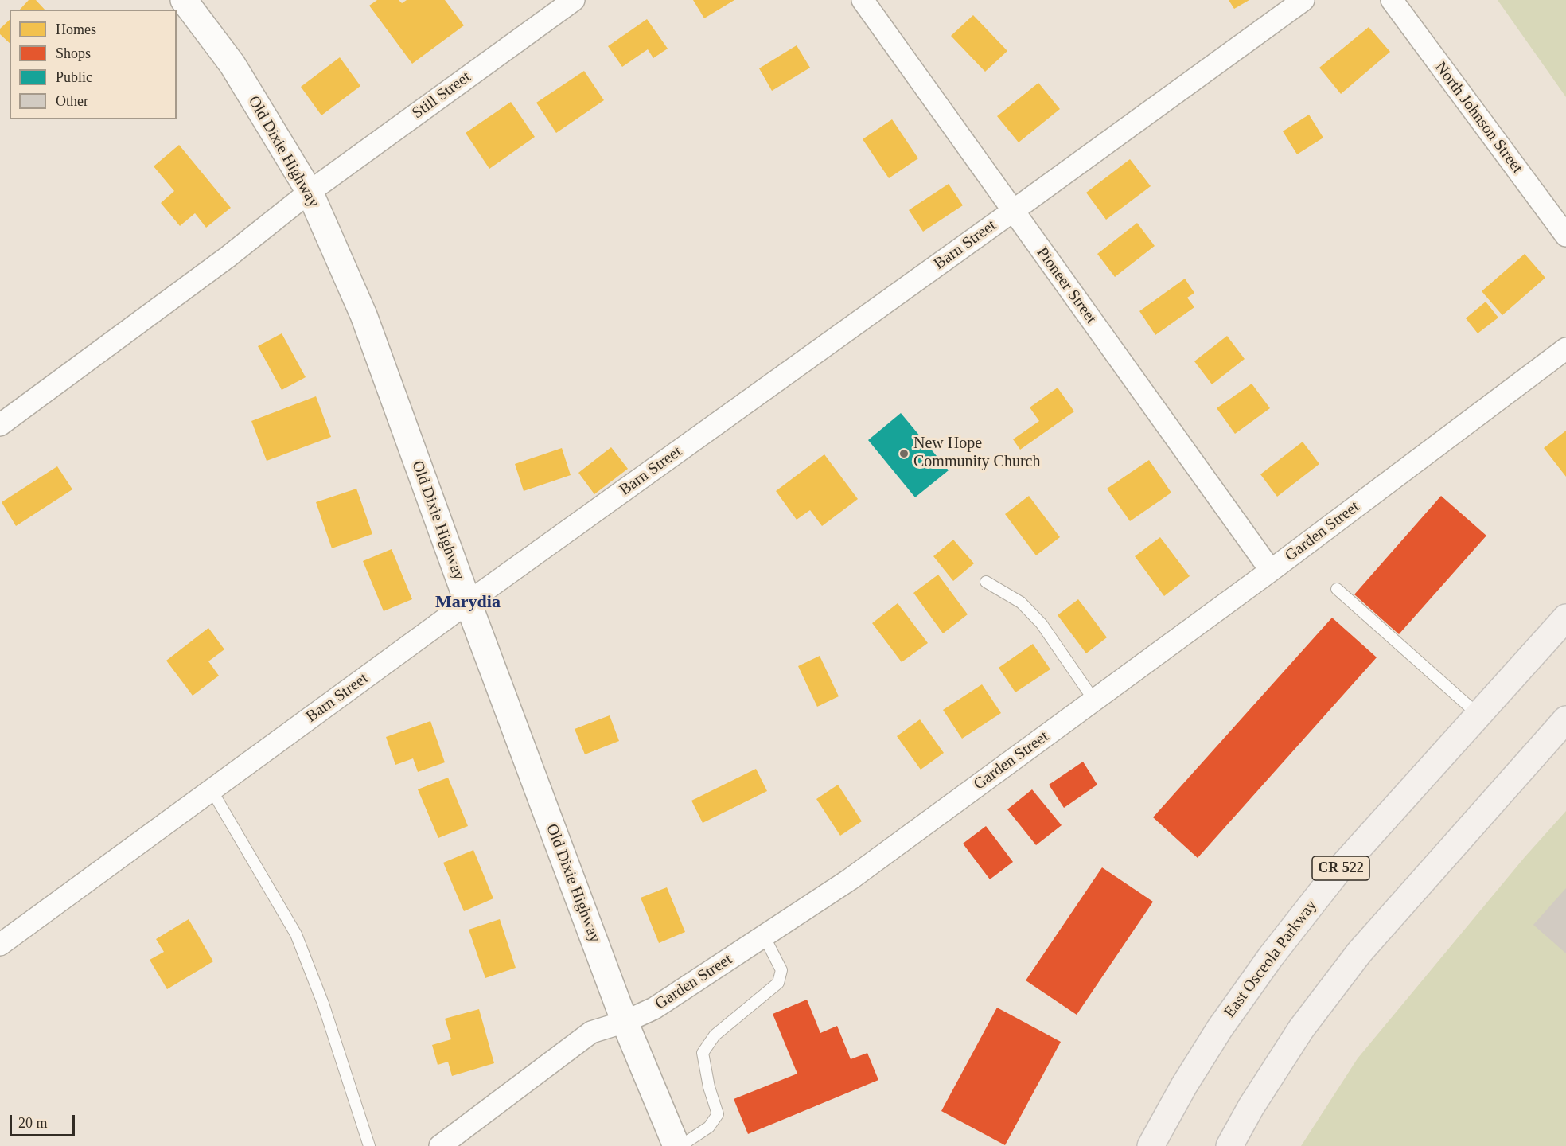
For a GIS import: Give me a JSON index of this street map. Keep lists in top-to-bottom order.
{
  "streets": {
    "main road": ["CR 522", "East Osceola Parkway"],
    "street": [
      "Still Street",
      "North Johnson Street",
      "Old Dixie Highway",
      "Barn Street",
      "Pioneer Street",
      "Garden Street"
    ]
  },
  "crossings": [
    ["Still Street", "Old Dixie Highway"],
    ["Old Dixie Highway", "Barn Street"],
    ["Old Dixie Highway", "Garden Street"],
    ["Barn Street", "Pioneer Street"],
    ["Pioneer Street", "Garden Street"]
  ],
  "districts": ["Marydia"],
  "places": ["New Hope Community Church"],
  "legend": [
    "Homes",
    "Shops",
    "Public",
    "Other"
  ],
  "scale_bar": "20 m"
}
